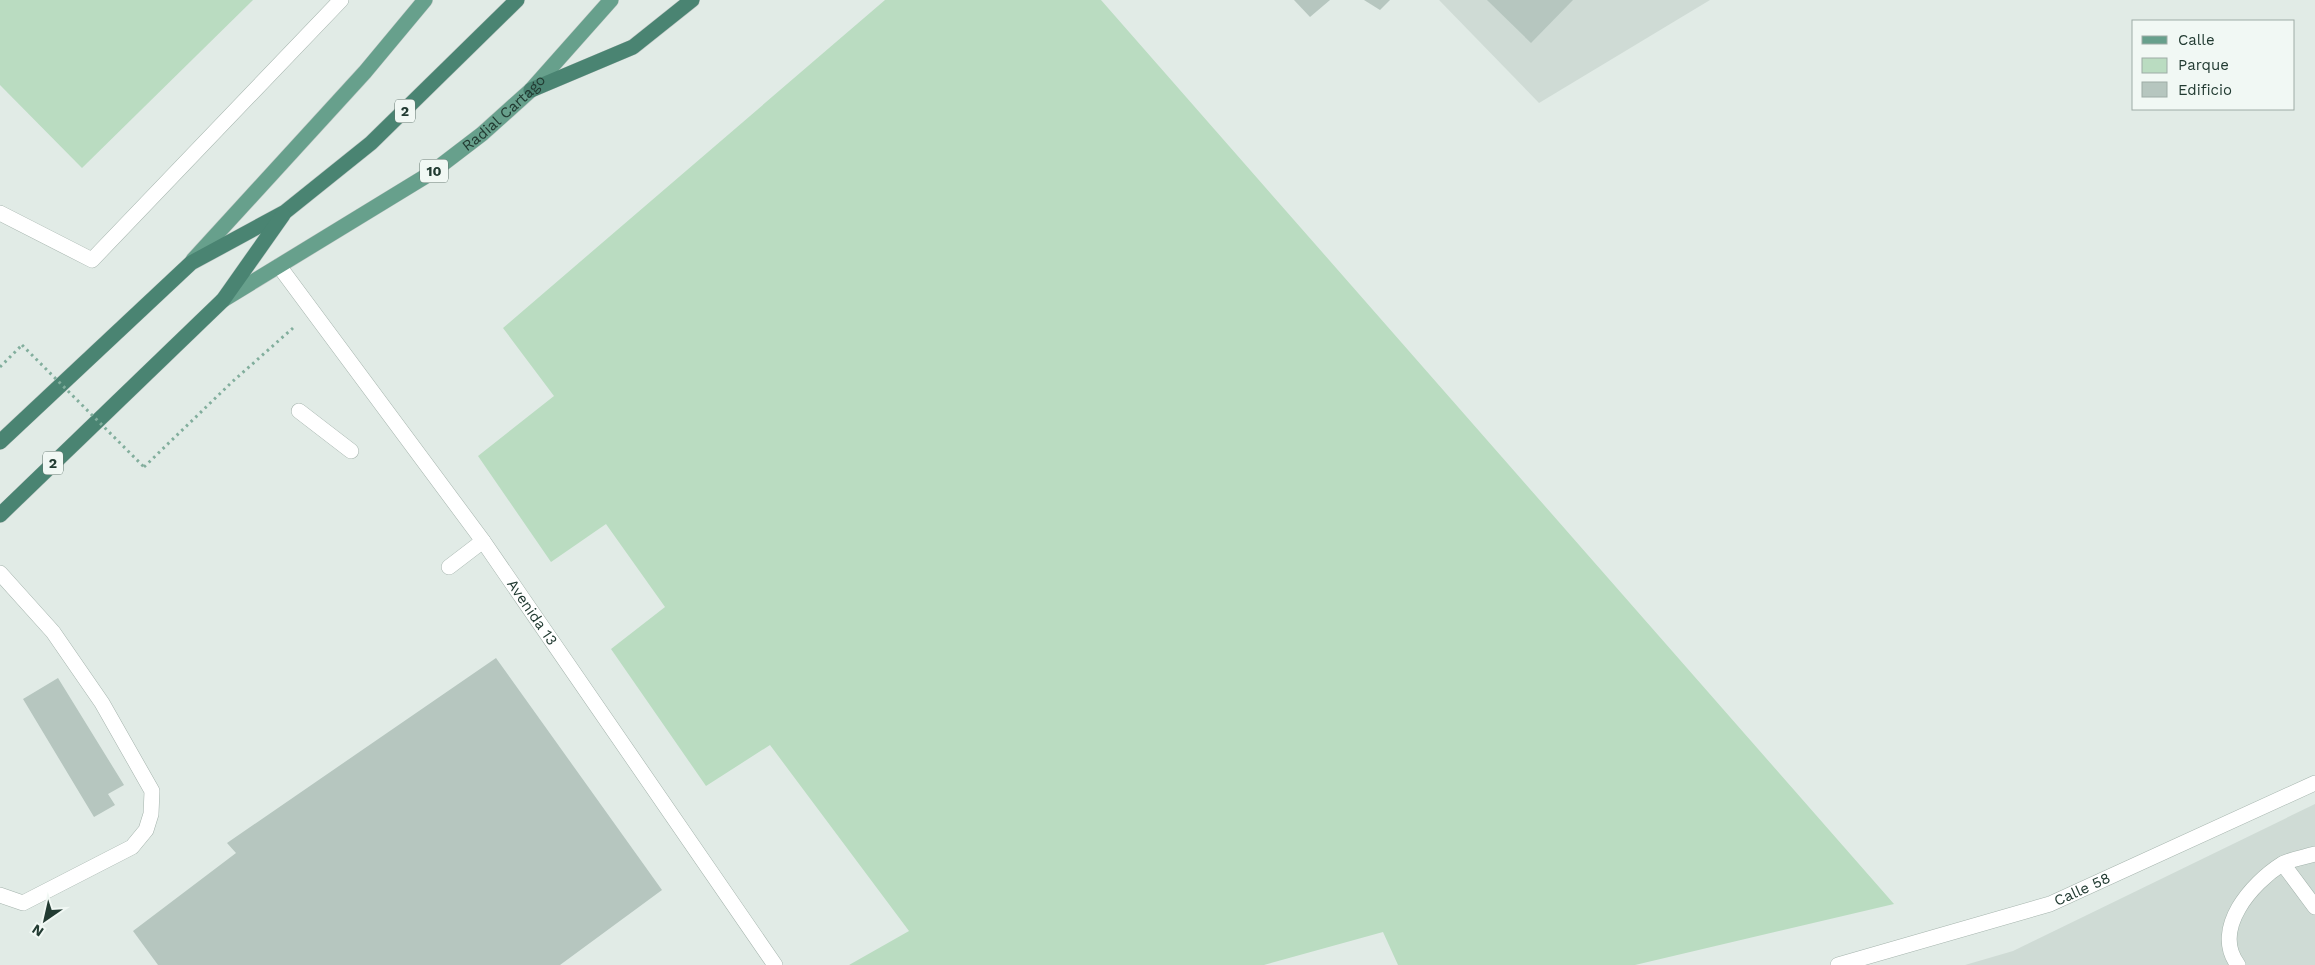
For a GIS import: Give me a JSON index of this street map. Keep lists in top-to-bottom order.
{
  "streets": {
    "highway": ["2"],
    "main road": ["Radial Cartago", "10"],
    "street": ["Avenida 13", "Calle 58"]
  },
  "crossings": [
    ["2", "Radial Cartago"],
    ["Radial Cartago", "Avenida 13"]
  ],
  "legend": ["Calle", "Parque", "Edificio"],
  "north": "bottom left"
}
